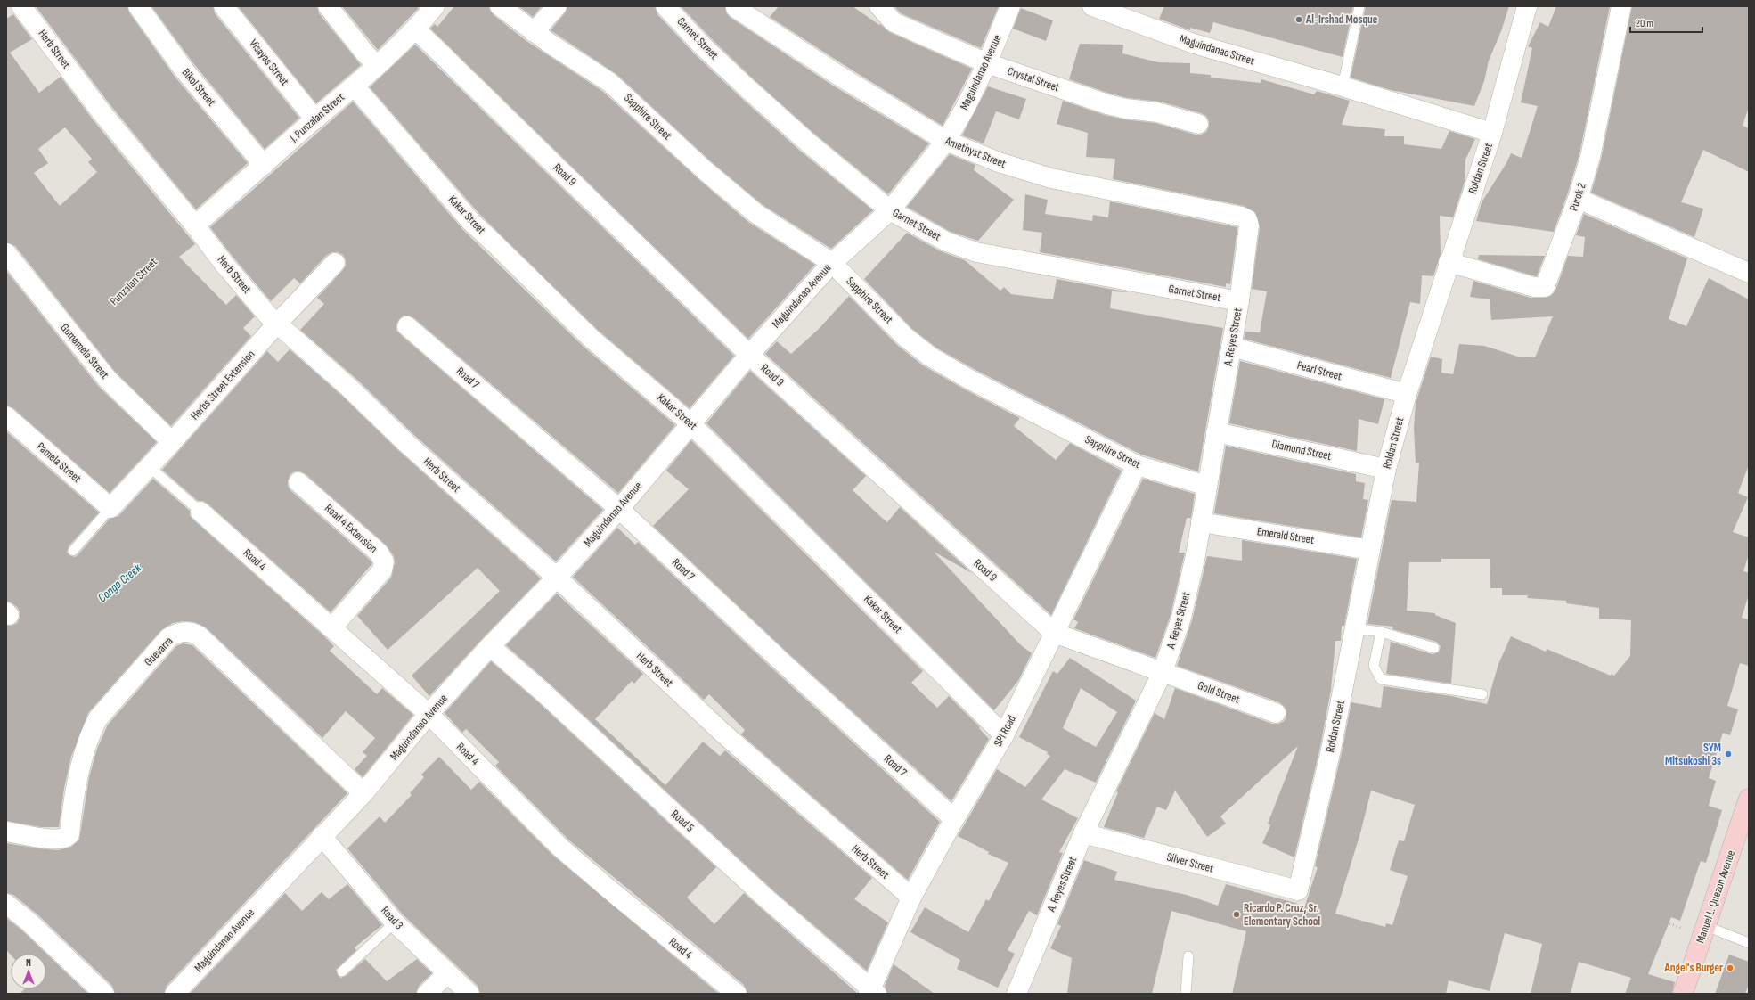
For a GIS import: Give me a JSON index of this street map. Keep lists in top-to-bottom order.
{
  "streets": {
    "main road": ["Manuel L. Quezon Avenue"],
    "street": [
      "Garnet Street",
      "Herb Street",
      "Maguindanao Street",
      "Visayas Street",
      "Maguindanao Avenue",
      "Crystal Street",
      "Bikol Street",
      "Sapphire Street",
      "J. Punzalan Street",
      "Amethyst Street",
      "Roldan Street",
      "Road 9",
      "Purok 2",
      "Kakar Street",
      "A. Reyes Street",
      "Gumamela Street",
      "Pearl Street",
      "Road 7",
      "Herbs Street Extension",
      "Diamond Street",
      "Pamela Street",
      "Road 4 Extension",
      "Emerald Street",
      "Road 4",
      "Guevarra",
      "Gold Street",
      "SPI Road",
      "Road 5",
      "Silver Street",
      "Road 3"
    ],
    "path": ["Punzalan Street"]
  },
  "crossings": [
    ["Garnet Street", "Maguindanao Avenue"],
    ["Garnet Street", "A. Reyes Street"],
    ["Herb Street", "Maguindanao Avenue"],
    ["Herb Street", "J. Punzalan Street"],
    ["Herb Street", "Punzalan Street"],
    ["Herb Street", "Herbs Street Extension"],
    ["Herb Street", "SPI Road"],
    ["Maguindanao Street", "Roldan Street"],
    ["Visayas Street", "J. Punzalan Street"],
    ["Maguindanao Avenue", "Crystal Street"],
    ["Maguindanao Avenue", "Sapphire Street"],
    ["Maguindanao Avenue", "Amethyst Street"],
    ["Maguindanao Avenue", "Road 9"],
    ["Maguindanao Avenue", "Kakar Street"],
    ["Maguindanao Avenue", "Road 7"],
    ["Maguindanao Avenue", "Road 4"],
    ["Maguindanao Avenue", "Guevarra"],
    ["Maguindanao Avenue", "Road 5"],
    ["Maguindanao Avenue", "Road 3"],
    ["Bikol Street", "J. Punzalan Street"],
    ["Sapphire Street", "A. Reyes Street"],
    ["Sapphire Street", "SPI Road"],
    ["J. Punzalan Street", "Road 9"],
    ["J. Punzalan Street", "Kakar Street"],
    ["J. Punzalan Street", "Punzalan Street"],
    ["Amethyst Street", "A. Reyes Street"],
    ["Roldan Street", "Purok 2"],
    ["Roldan Street", "Pearl Street"],
    ["Roldan Street", "Diamond Street"],
    ["Roldan Street", "Emerald Street"],
    ["Roldan Street", "Silver Street"],
    ["Road 9", "A. Reyes Street"],
    ["Road 9", "Gold Street"],
    ["Road 9", "SPI Road"],
    ["Kakar Street", "SPI Road"],
    ["Punzalan Street", "Gumamela Street"],
    ["A. Reyes Street", "Pearl Street"],
    ["A. Reyes Street", "Diamond Street"],
    ["A. Reyes Street", "Emerald Street"],
    ["A. Reyes Street", "Gold Street"],
    ["A. Reyes Street", "Silver Street"],
    ["Gumamela Street", "Herbs Street Extension"],
    ["Road 7", "SPI Road"],
    ["Herbs Street Extension", "Pamela Street"],
    ["Road 4 Extension", "Road 4"],
    ["SPI Road", "Road 5"]
  ],
  "water": ["Conga Creek"],
  "places": [
    "Al-Irshad Mosque",
    "SYM Mitsukoshi 3s",
    "Ricardo P. Cruz, Sr. Elementary School",
    "Angel's Burger"
  ],
  "scale_bar": "20 m",
  "north": "top"
}
